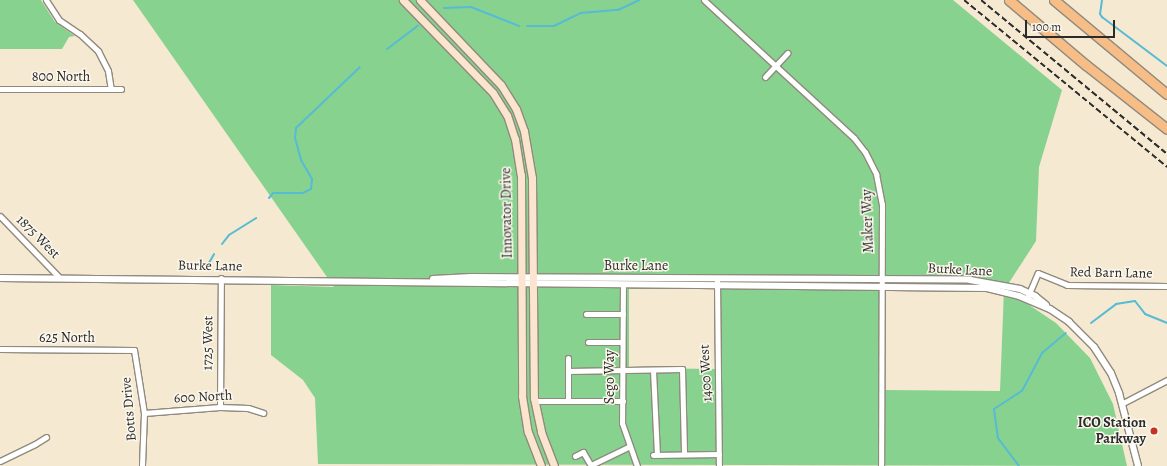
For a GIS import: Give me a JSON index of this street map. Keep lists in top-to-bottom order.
{
  "streets": {
    "main road": ["Innovator Drive"],
    "street": [
      "800 North",
      "Maker Way",
      "1875 West",
      "Burke Lane",
      "Red Barn Lane",
      "625 North",
      "1725 West",
      "1400 West",
      "Sego Way",
      "600 North",
      "Botts Drive"
    ]
  },
  "crossings": [
    ["Innovator Drive", "Burke Lane"],
    ["Maker Way", "Burke Lane"],
    ["1875 West", "Burke Lane"],
    ["Burke Lane", "Red Barn Lane"],
    ["Burke Lane", "1725 West"],
    ["Burke Lane", "1400 West"],
    ["Burke Lane", "Sego Way"],
    ["625 North", "Botts Drive"],
    ["1725 West", "600 North"],
    ["600 North", "Botts Drive"]
  ],
  "places": ["ICO Station Parkway"],
  "scale_bar": "100 m"
}
